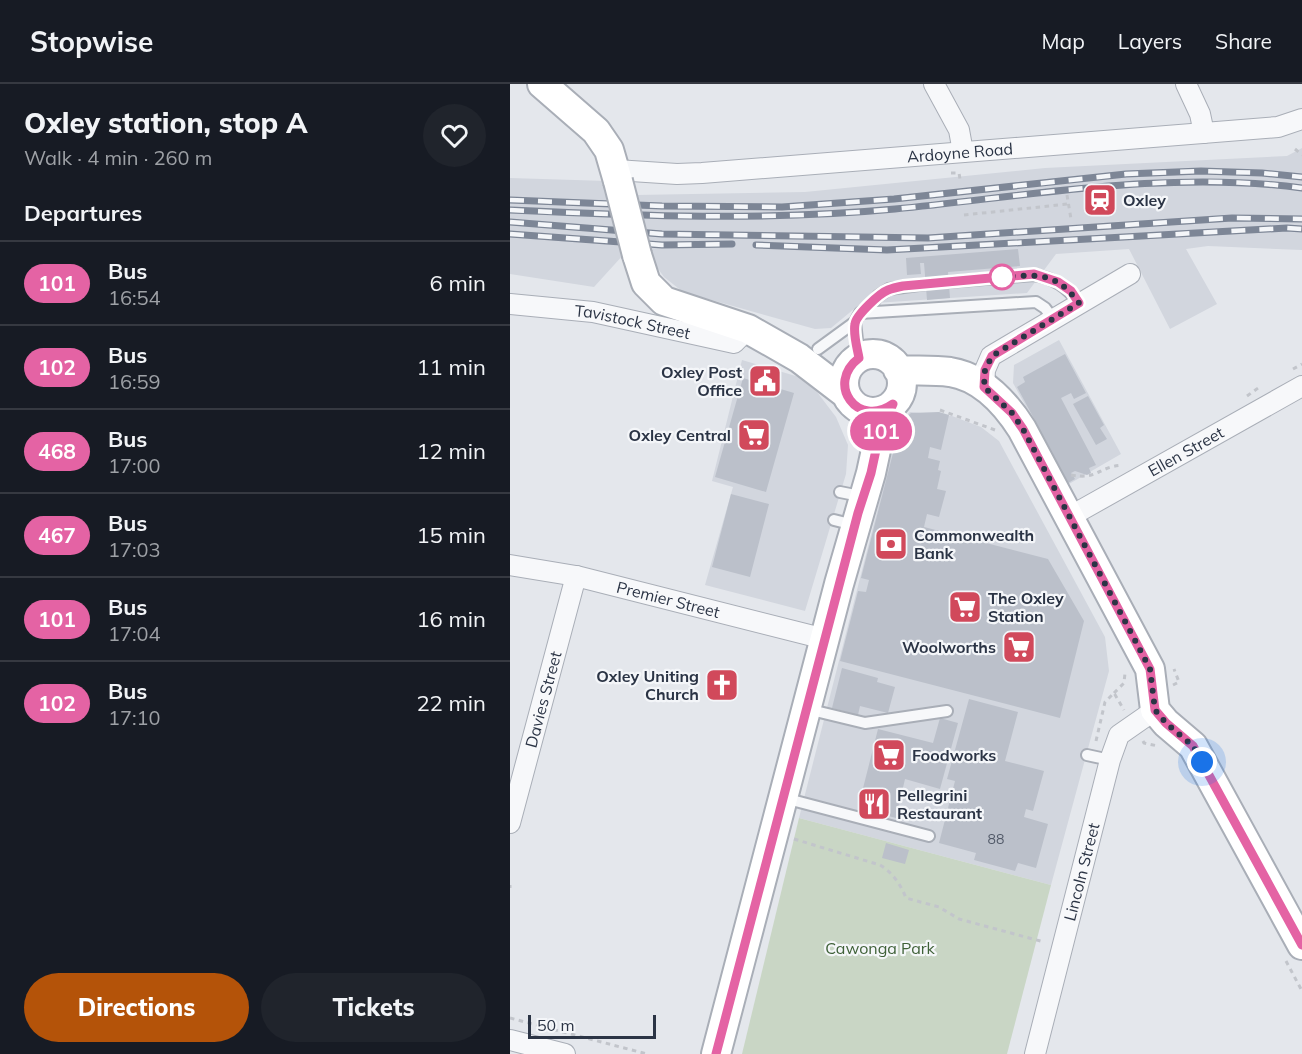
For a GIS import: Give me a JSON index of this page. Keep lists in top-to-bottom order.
{
  "streets": {
    "street": [
      "Ardoyne Road",
      "Tavistock Street",
      "Ellen Street",
      "Premier Street",
      "Davies Street",
      "Lincoln Street"
    ]
  },
  "crossings": [
    ["Premier Street", "Davies Street"]
  ],
  "parks": ["Cawonga Park"],
  "places": {
    "station": ["Oxley"],
    "public building": ["Oxley Post Office"],
    "supermarket": [
      "Oxley Central",
      "The Oxley Station",
      "Woolworths",
      "Foodworks"
    ],
    "bank": ["Commonwealth Bank"],
    "church": ["Oxley Uniting Church"],
    "restaurant": ["Pellegrini Restaurant"]
  },
  "lines": ["bus line 101"],
  "house_numbers": ["88"],
  "scale_bar": "50 m",
  "page": {
    "header": "Stopwise",
    "nav": ["Map", "Layers", "Share"],
    "heading": [
      ["Oxley station, stop A", "Walk · 4 min · 260 m"],
      "Departures"
    ],
    "on_map": "101",
    "list": [
      {
        "mark": "101",
        "name": "Bus",
        "note": "16:54",
        "value": "6 min"
      },
      {
        "mark": "102",
        "name": "Bus",
        "note": "16:59",
        "value": "11 min"
      },
      {
        "mark": "468",
        "name": "Bus",
        "note": "17:00",
        "value": "12 min"
      },
      {
        "mark": "467",
        "name": "Bus",
        "note": "17:03",
        "value": "15 min"
      },
      {
        "mark": "101",
        "name": "Bus",
        "note": "17:04",
        "value": "16 min"
      },
      {
        "mark": "102",
        "name": "Bus",
        "note": "17:10",
        "value": "22 min"
      }
    ],
    "buttons": ["Directions", "Tickets"],
    "scale": "50 m"
  }
}
